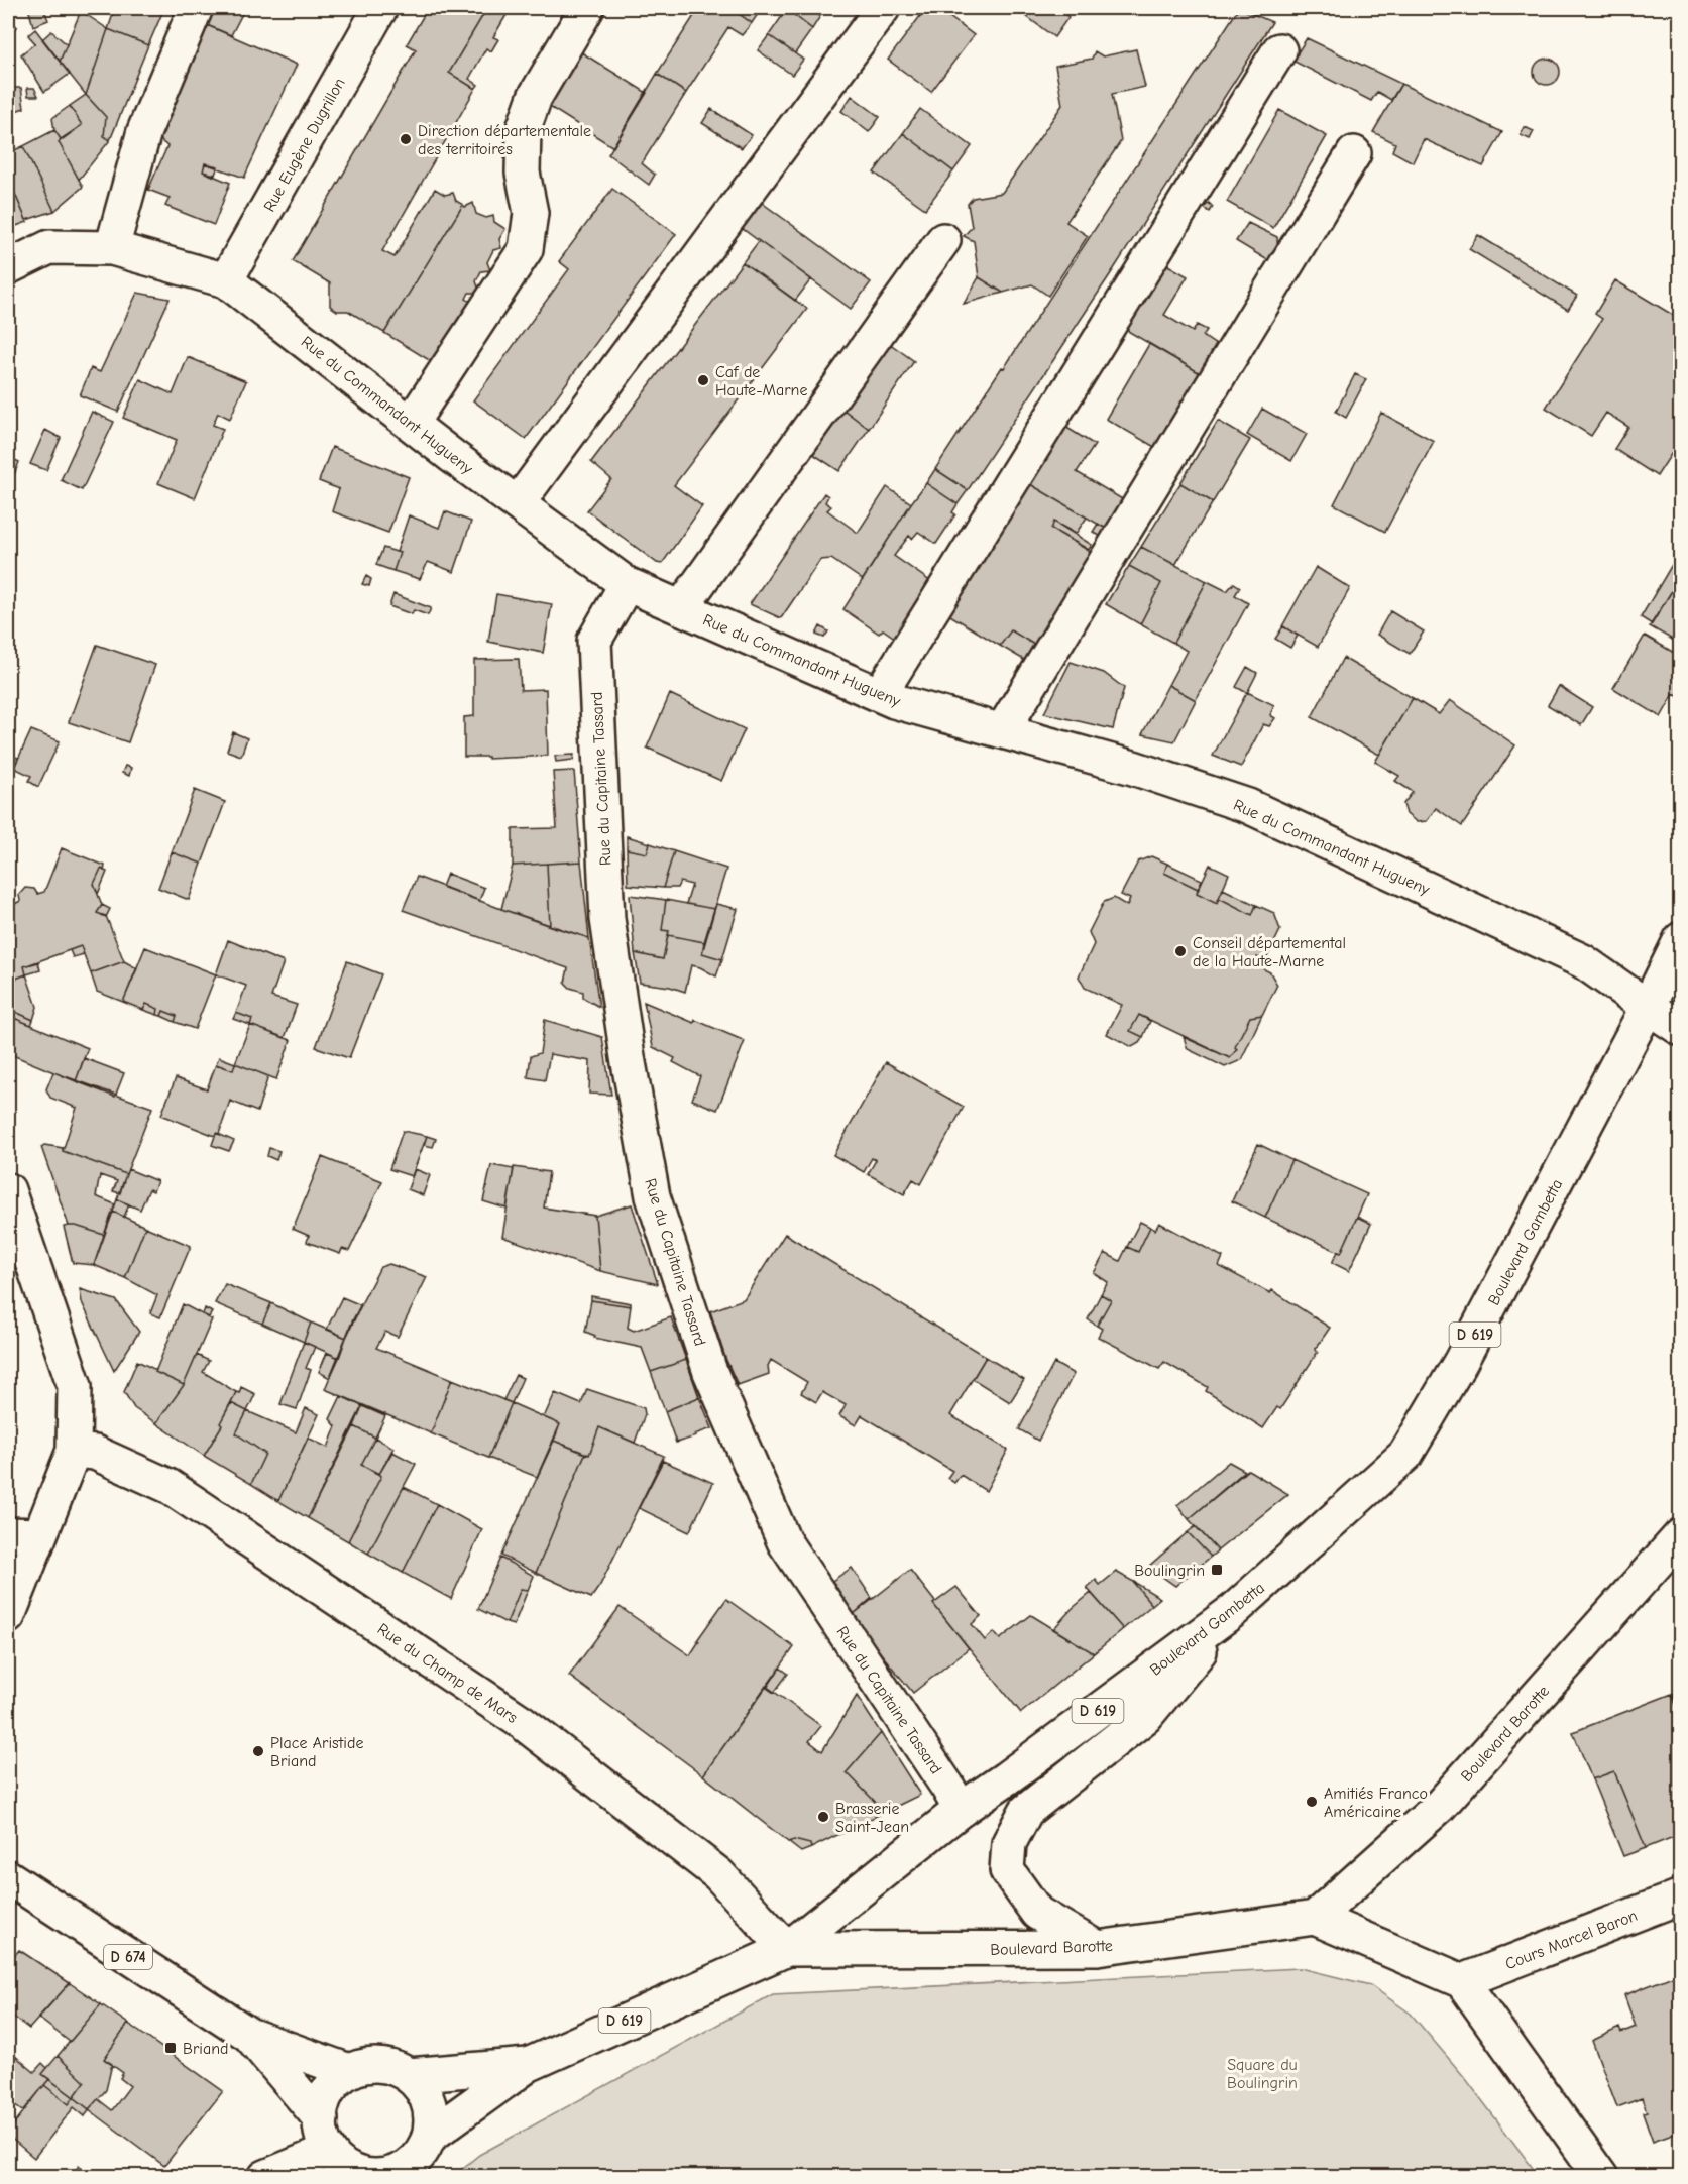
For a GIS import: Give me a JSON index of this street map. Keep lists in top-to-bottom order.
{
  "streets": {
    "street": [
      "Rue Eugène Dugrillon",
      "Rue du Commandant Hugueny",
      "Rue du Capitaine Tassard",
      "Boulevard Gambetta",
      "D 619",
      "Rue du Champ de Mars",
      "Boulevard Barotte",
      "Cours Marcel Baron",
      "D 674"
    ]
  },
  "crossings": [
    ["Rue Eugène Dugrillon", "Rue du Commandant Hugueny"],
    ["Rue du Commandant Hugueny", "Rue du Capitaine Tassard"],
    ["Rue du Commandant Hugueny", "Boulevard Gambetta"],
    ["Rue du Capitaine Tassard", "Boulevard Gambetta"],
    ["Boulevard Gambetta", "Rue du Champ de Mars"],
    ["Boulevard Gambetta", "Boulevard Barotte"],
    ["Boulevard Gambetta", "D 674"],
    ["Rue du Champ de Mars", "Boulevard Barotte"]
  ],
  "parks": ["Square du Boulingrin"],
  "places": {
    "other": [
      "Direction départementale des territoires",
      "Caf de Haute-Marne",
      "Conseil départemental de la Haute-Marne",
      "Place Aristide Briand",
      "Amitiés Franco Américaine",
      "Brasserie Saint-Jean"
    ],
    "transit": ["Boulingrin", "Briand"]
  }
}
